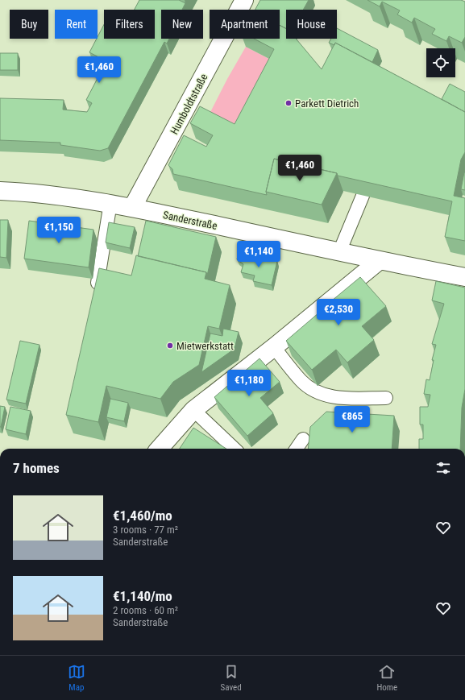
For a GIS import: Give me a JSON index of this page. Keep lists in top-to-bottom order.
{
  "streets": {
    "street": ["Humboldtstraße", "Sanderstraße"]
  },
  "crossings": [
    ["Humboldtstraße", "Sanderstraße"]
  ],
  "places": ["Parkett Dietrich", "Mietwerkstatt"],
  "page": {
    "chip": [
      "Buy",
      "Rent",
      "Filters",
      "New",
      "Apartment",
      "House"
    ],
    "price": [
      "€1,460",
      "€1,460",
      "€1,150",
      "€1,140",
      "€2,530",
      "€1,180",
      "€865"
    ],
    "heading": "7 homes",
    "list": [
      {
        "name": "€1,460/mo",
        "note": "3 rooms · 77 m² · Sanderstraße"
      },
      {
        "name": "€1,140/mo",
        "note": "2 rooms · 60 m² · Sanderstraße"
      }
    ],
    "tabs": ["Map", "Saved", "Home"]
  }
}
